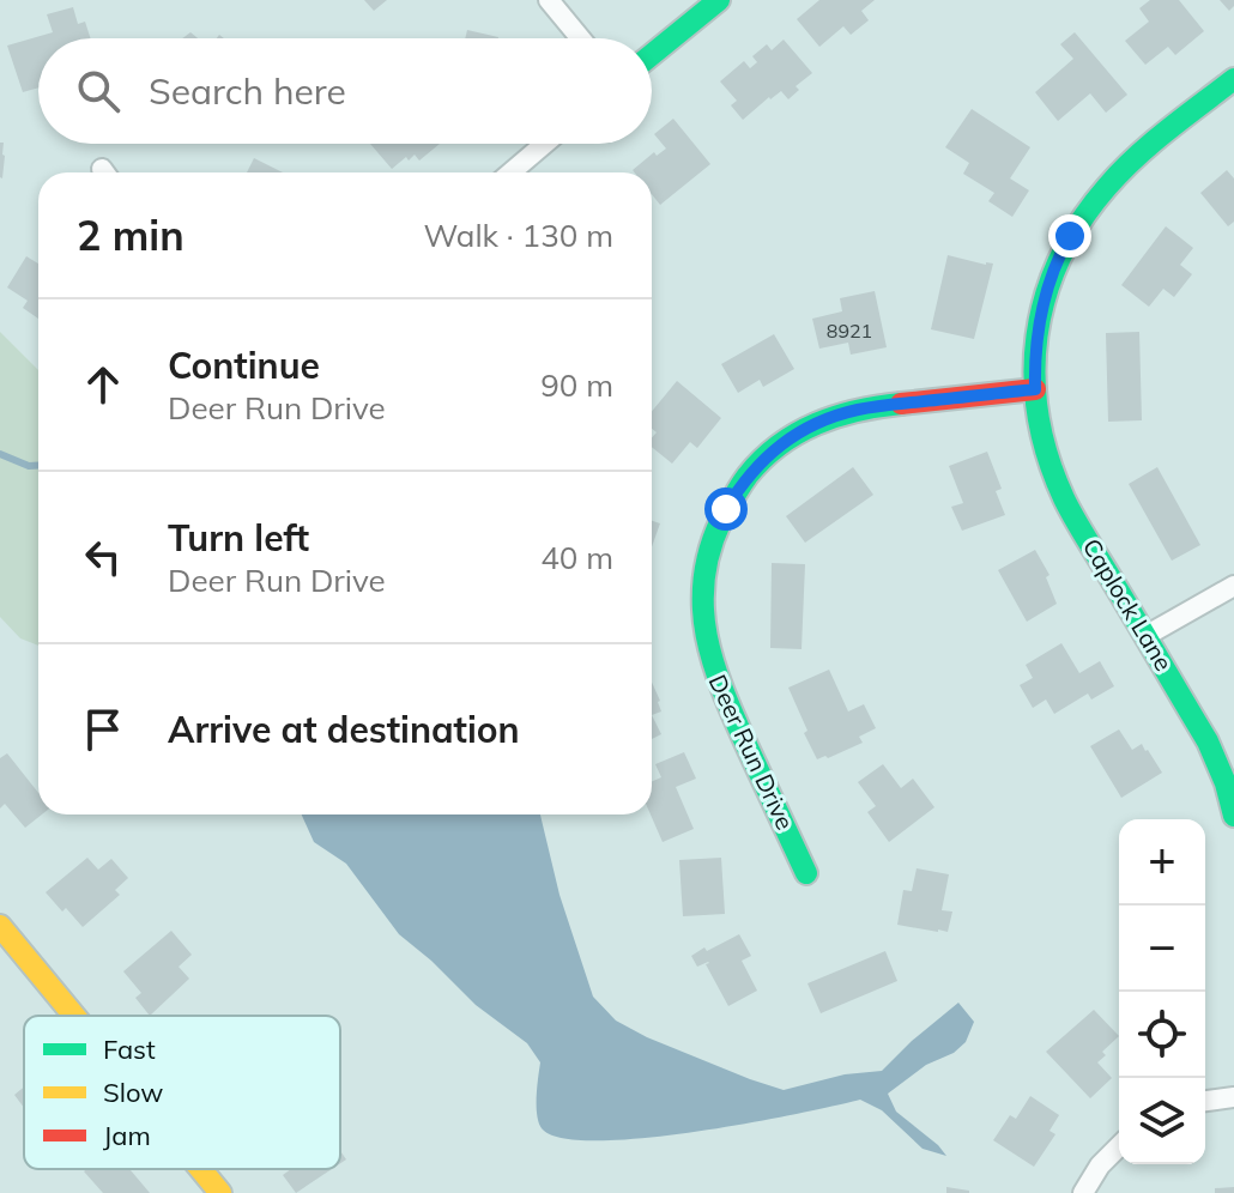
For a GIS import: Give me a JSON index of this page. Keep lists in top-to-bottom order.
{
  "streets": {
    "street": ["Caplock Lane", "Deer Run Drive"]
  },
  "crossings": [
    ["Caplock Lane", "Deer Run Drive"]
  ],
  "house_numbers": ["8921"],
  "legend": ["Fast", "Slow", "Jam"],
  "page": {
    "search": "Search here",
    "heading": ["2 min", "Walk · 130 m"],
    "list": [
      ["Continue", "Deer Run Drive", "90 m"],
      ["Turn left", "Deer Run Drive", "40 m"],
      "Arrive at destination"
    ],
    "map_buttons": ["+", "−"]
  }
}
